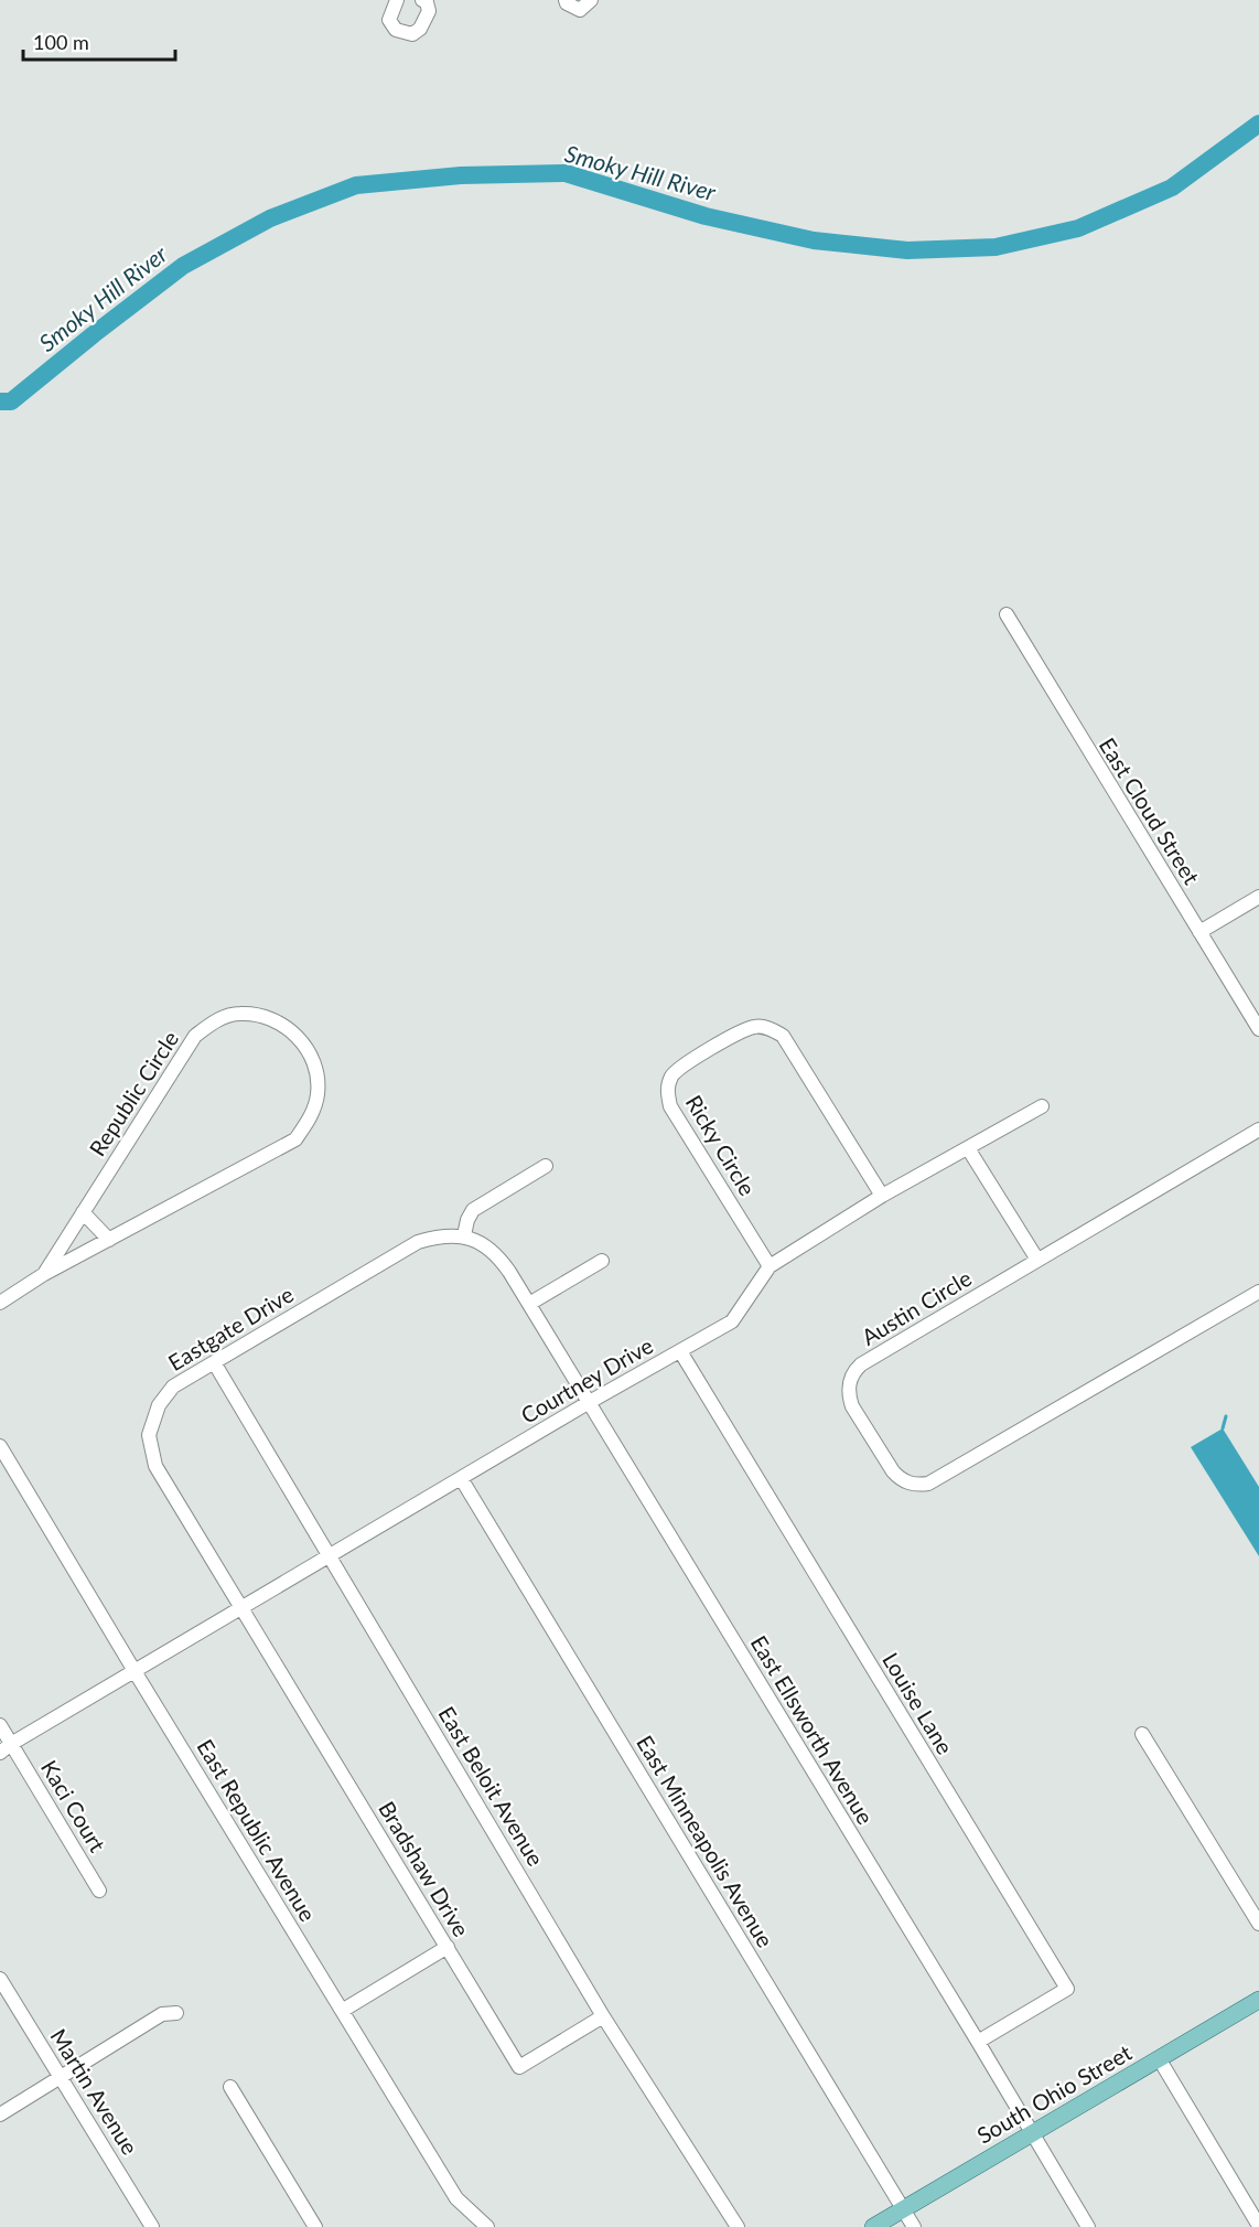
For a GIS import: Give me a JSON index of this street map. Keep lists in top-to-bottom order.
{
  "streets": {
    "main road": ["South Ohio Street"],
    "street": [
      "East Cloud Street",
      "Republic Circle",
      "Ricky Circle",
      "Austin Circle",
      "Eastgate Drive",
      "Courtney Drive",
      "Louise Lane",
      "East Ellsworth Avenue",
      "East Beloit Avenue",
      "Kaci Court",
      "East Republic Avenue",
      "East Minneapolis Avenue",
      "Bradshaw Drive",
      "Martin Avenue"
    ]
  },
  "crossings": [
    ["Ricky Circle", "Courtney Drive"],
    ["Eastgate Drive", "Courtney Drive"],
    ["Eastgate Drive", "East Ellsworth Avenue"],
    ["Eastgate Drive", "East Beloit Avenue"],
    ["Eastgate Drive", "Bradshaw Drive"],
    ["Courtney Drive", "Louise Lane"],
    ["Courtney Drive", "East Ellsworth Avenue"],
    ["Courtney Drive", "East Beloit Avenue"],
    ["Courtney Drive", "Kaci Court"],
    ["Courtney Drive", "East Republic Avenue"],
    ["Courtney Drive", "East Minneapolis Avenue"],
    ["Courtney Drive", "Bradshaw Drive"],
    ["Louise Lane", "East Ellsworth Avenue"],
    ["East Ellsworth Avenue", "South Ohio Street"],
    ["East Beloit Avenue", "Bradshaw Drive"],
    ["East Minneapolis Avenue", "South Ohio Street"]
  ],
  "water": ["Smoky Hill River"],
  "scale_bar": "100 m"
}
